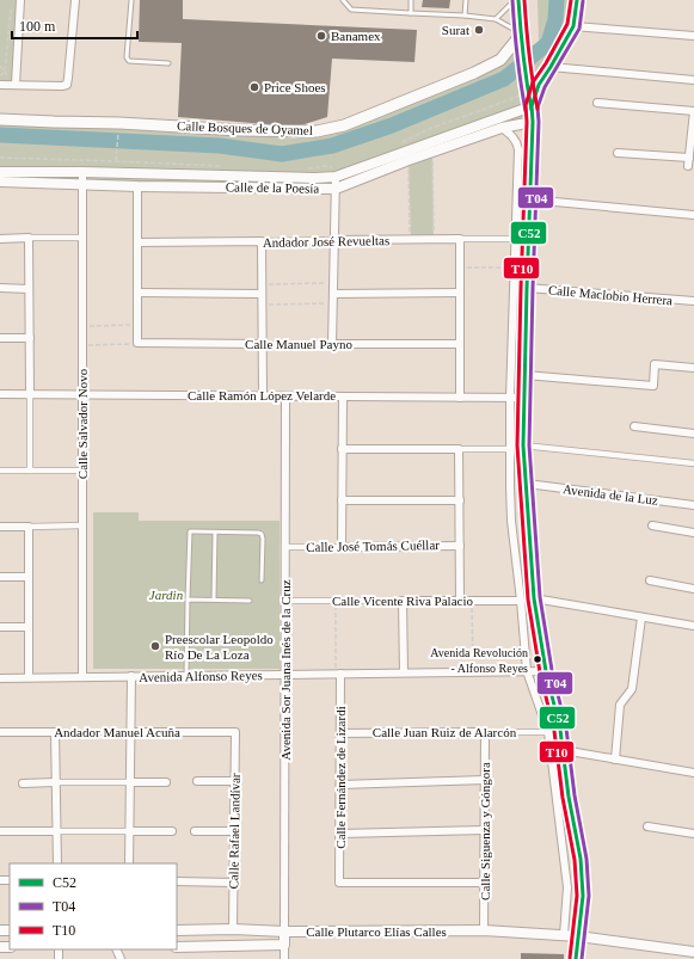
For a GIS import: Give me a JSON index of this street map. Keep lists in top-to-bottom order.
{
  "streets": {
    "main road": ["Calle Bosques de Oyamel"],
    "street": [
      "Calle de la Poesía",
      "Andador José Revueltas",
      "Calle Maclobio Herrera",
      "Calle Manuel Payno",
      "Calle Ramón López Velarde",
      "Calle Salvador Novo",
      "Avenida de la Luz",
      "Calle José Tomás Cuéllar",
      "Calle Vicente Riva Palacio",
      "Avenida Sor Juana Inés de la Cruz",
      "Avenida Alfonso Reyes",
      "Andador Manuel Acuña",
      "Calle Juan Ruiz de Alarcón",
      "Calle Fernández de Lizardi",
      "Calle Rafael Landívar",
      "Calle Siguenza y Góngora",
      "Calle Plutarco Elías Calles"
    ]
  },
  "crossings": [
    ["Calle de la Poesía", "Calle Salvador Novo"],
    ["Calle Ramón López Velarde", "Calle Salvador Novo"],
    ["Calle Ramón López Velarde", "Avenida Sor Juana Inés de la Cruz"],
    ["Calle Salvador Novo", "Avenida Alfonso Reyes"],
    ["Calle José Tomás Cuéllar", "Avenida Sor Juana Inés de la Cruz"],
    ["Calle Vicente Riva Palacio", "Avenida Sor Juana Inés de la Cruz"],
    ["Avenida Sor Juana Inés de la Cruz", "Avenida Alfonso Reyes"],
    ["Avenida Sor Juana Inés de la Cruz", "Calle Plutarco Elías Calles"],
    ["Avenida Alfonso Reyes", "Calle Fernández de Lizardi"],
    ["Andador Manuel Acuña", "Calle Rafael Landívar"],
    ["Calle Juan Ruiz de Alarcón", "Calle Fernández de Lizardi"],
    ["Calle Juan Ruiz de Alarcón", "Calle Siguenza y Góngora"],
    ["Calle Fernández de Lizardi", "Calle Siguenza y Góngora"],
    ["Calle Rafael Landívar", "Calle Plutarco Elías Calles"],
    ["Calle Siguenza y Góngora", "Calle Plutarco Elías Calles"]
  ],
  "parks": ["Jardin"],
  "places": [
    "Surat",
    "Banamex",
    "Price Shoes",
    "Preescolar Leopoldo Río De La Loza",
    "Avenida Revolución - Alfonso Reyes"
  ],
  "lines": ["transit line C52", "transit line T04", "transit line T10"],
  "legend": ["C52", "T04", "T10"],
  "scale_bar": "100 m"
}
